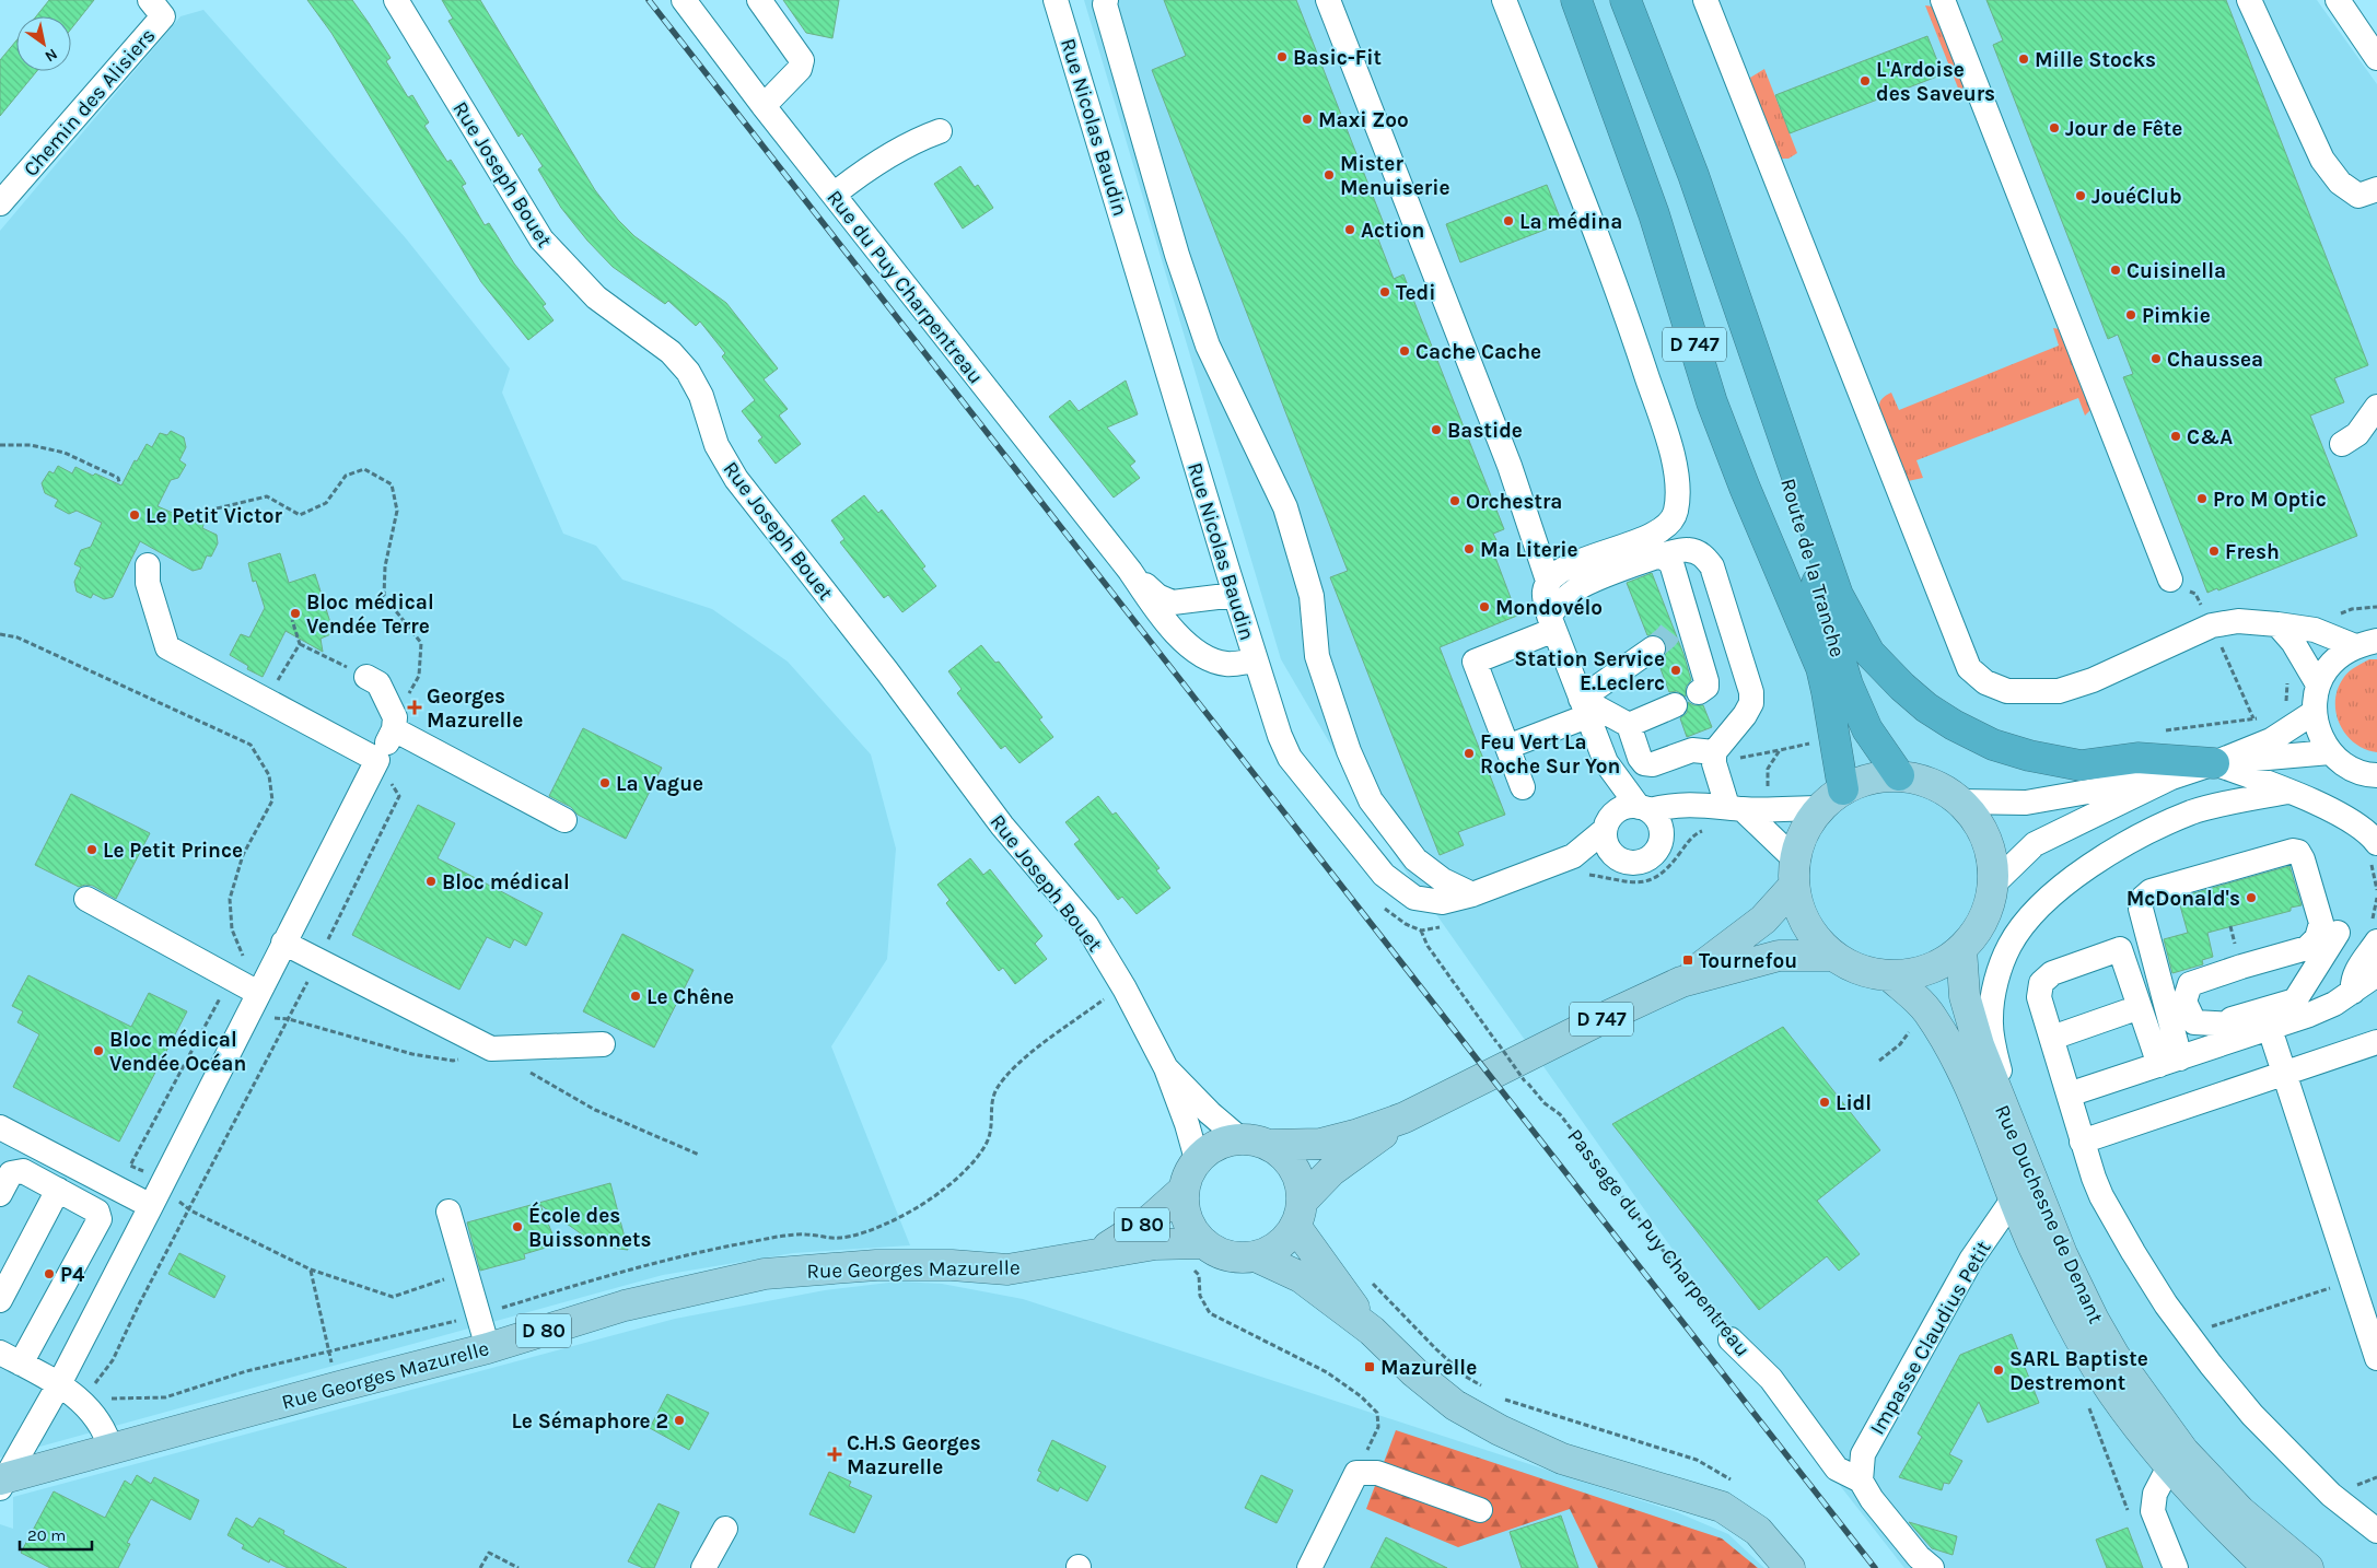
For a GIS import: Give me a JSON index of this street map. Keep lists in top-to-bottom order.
{
  "streets": {
    "highway": ["D 747", "Route de la Tranche"],
    "main road": ["Rue Duchesne de Denant", "D 80", "Rue Georges Mazurelle"],
    "street": [
      "Chemin des Alisiers",
      "Rue Nicolas Baudin",
      "Rue Joseph Bouet",
      "Rue du Puy Charpentreau",
      "Passage du Puy Charpentreau",
      "Impasse Claudius Petit"
    ]
  },
  "crossings": [
    ["Rue Nicolas Baudin", "Rue du Puy Charpentreau"],
    ["Rue Joseph Bouet", "D 747"],
    ["Rue Joseph Bouet", "Rue Georges Mazurelle"],
    ["D 747", "Route de la Tranche"],
    ["D 747", "Rue Georges Mazurelle"],
    ["Rue Duchesne de Denant", "Impasse Claudius Petit"],
    ["Passage du Puy Charpentreau", "Impasse Claudius Petit"]
  ],
  "places": {
    "other": [
      "Basic-Fit",
      "Mille Stocks",
      "L'Ardoise des Saveurs",
      "Maxi Zoo",
      "Jour de Fête",
      "Mister Menuiserie",
      "JouéClub",
      "La médina",
      "Action",
      "Cuisinella",
      "Tedi",
      "Pimkie",
      "Cache Cache",
      "Chaussea",
      "Bastide",
      "C&A",
      "Pro M Optic",
      "Orchestra",
      "Le Petit Victor",
      "Ma Literie",
      "Fresh",
      "Mondovélo",
      "Bloc médical Vendée Terre",
      "Station Service E.Leclerc",
      "Feu Vert La Roche Sur Yon",
      "La Vague",
      "Le Petit Prince",
      "Bloc médical",
      "McDonald's",
      "Le Chêne",
      "Bloc médical Vendée Océan",
      "Lidl",
      "École des Buissonnets",
      "P4",
      "SARL Baptiste Destremont",
      "Le Sémaphore 2"
    ],
    "health": ["Georges Mazurelle", "C.H.S Georges Mazurelle"],
    "transit": ["Tournefou", "Mazurelle"]
  },
  "scale_bar": "20 m",
  "north": "bottom right"
}
